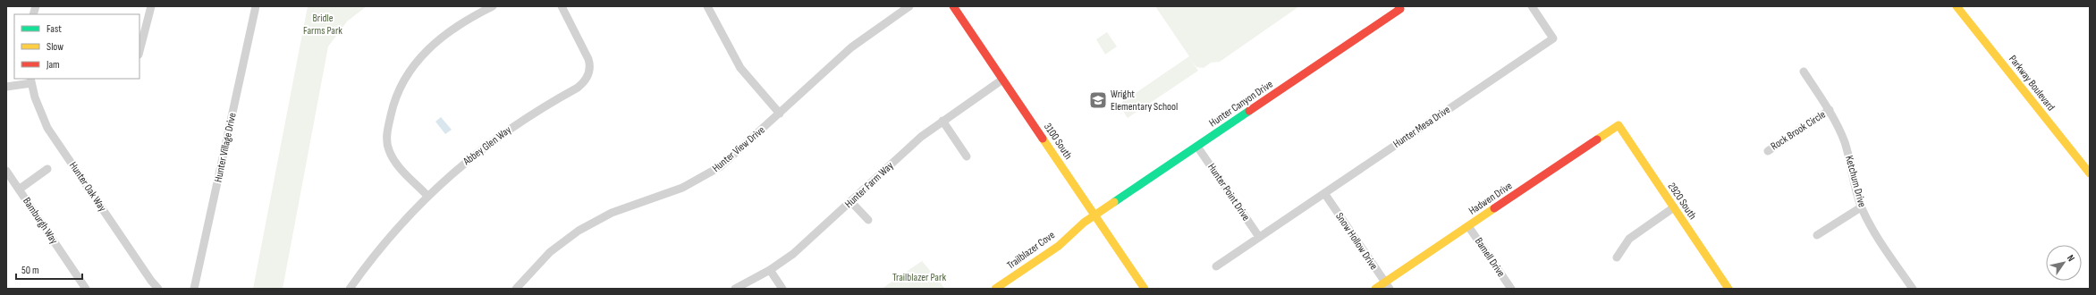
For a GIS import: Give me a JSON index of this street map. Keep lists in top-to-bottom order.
{
  "streets": {
    "street": [
      "Parkway Boulevard",
      "Hunter Canyon Drive",
      "Hunter Mesa Drive",
      "Rock Brook Circle",
      "3100 South",
      "Abbey Glen Way",
      "Hunter Village Drive",
      "Hunter View Drive",
      "Ketchum Drive",
      "Hunter Farm Way",
      "Hunter Oak Way",
      "Hunter Point Drive",
      "Hadwen Drive",
      "2920 South",
      "Bamburgh Way",
      "Snow Hollow Drive",
      "Trailblazer Cove",
      "Bamell Drive"
    ]
  },
  "crossings": [
    ["Hunter Canyon Drive", "3100 South"],
    ["Hunter Canyon Drive", "Hunter Point Drive"],
    ["Hunter Canyon Drive", "Trailblazer Cove"],
    ["Hunter Mesa Drive", "Hunter Point Drive"],
    ["Hunter Mesa Drive", "Snow Hollow Drive"],
    ["Rock Brook Circle", "Ketchum Drive"],
    ["3100 South", "Hunter Farm Way"],
    ["3100 South", "Trailblazer Cove"],
    ["Hadwen Drive", "2920 South"],
    ["Hadwen Drive", "Snow Hollow Drive"],
    ["Hadwen Drive", "Bamell Drive"]
  ],
  "parks": ["Bridle Farms Park", "Trailblazer Park"],
  "places": {
    "school or university": ["Wright Elementary School"]
  },
  "legend": ["Fast", "Slow", "Jam"],
  "scale_bar": "50 m",
  "north": "top right"
}
